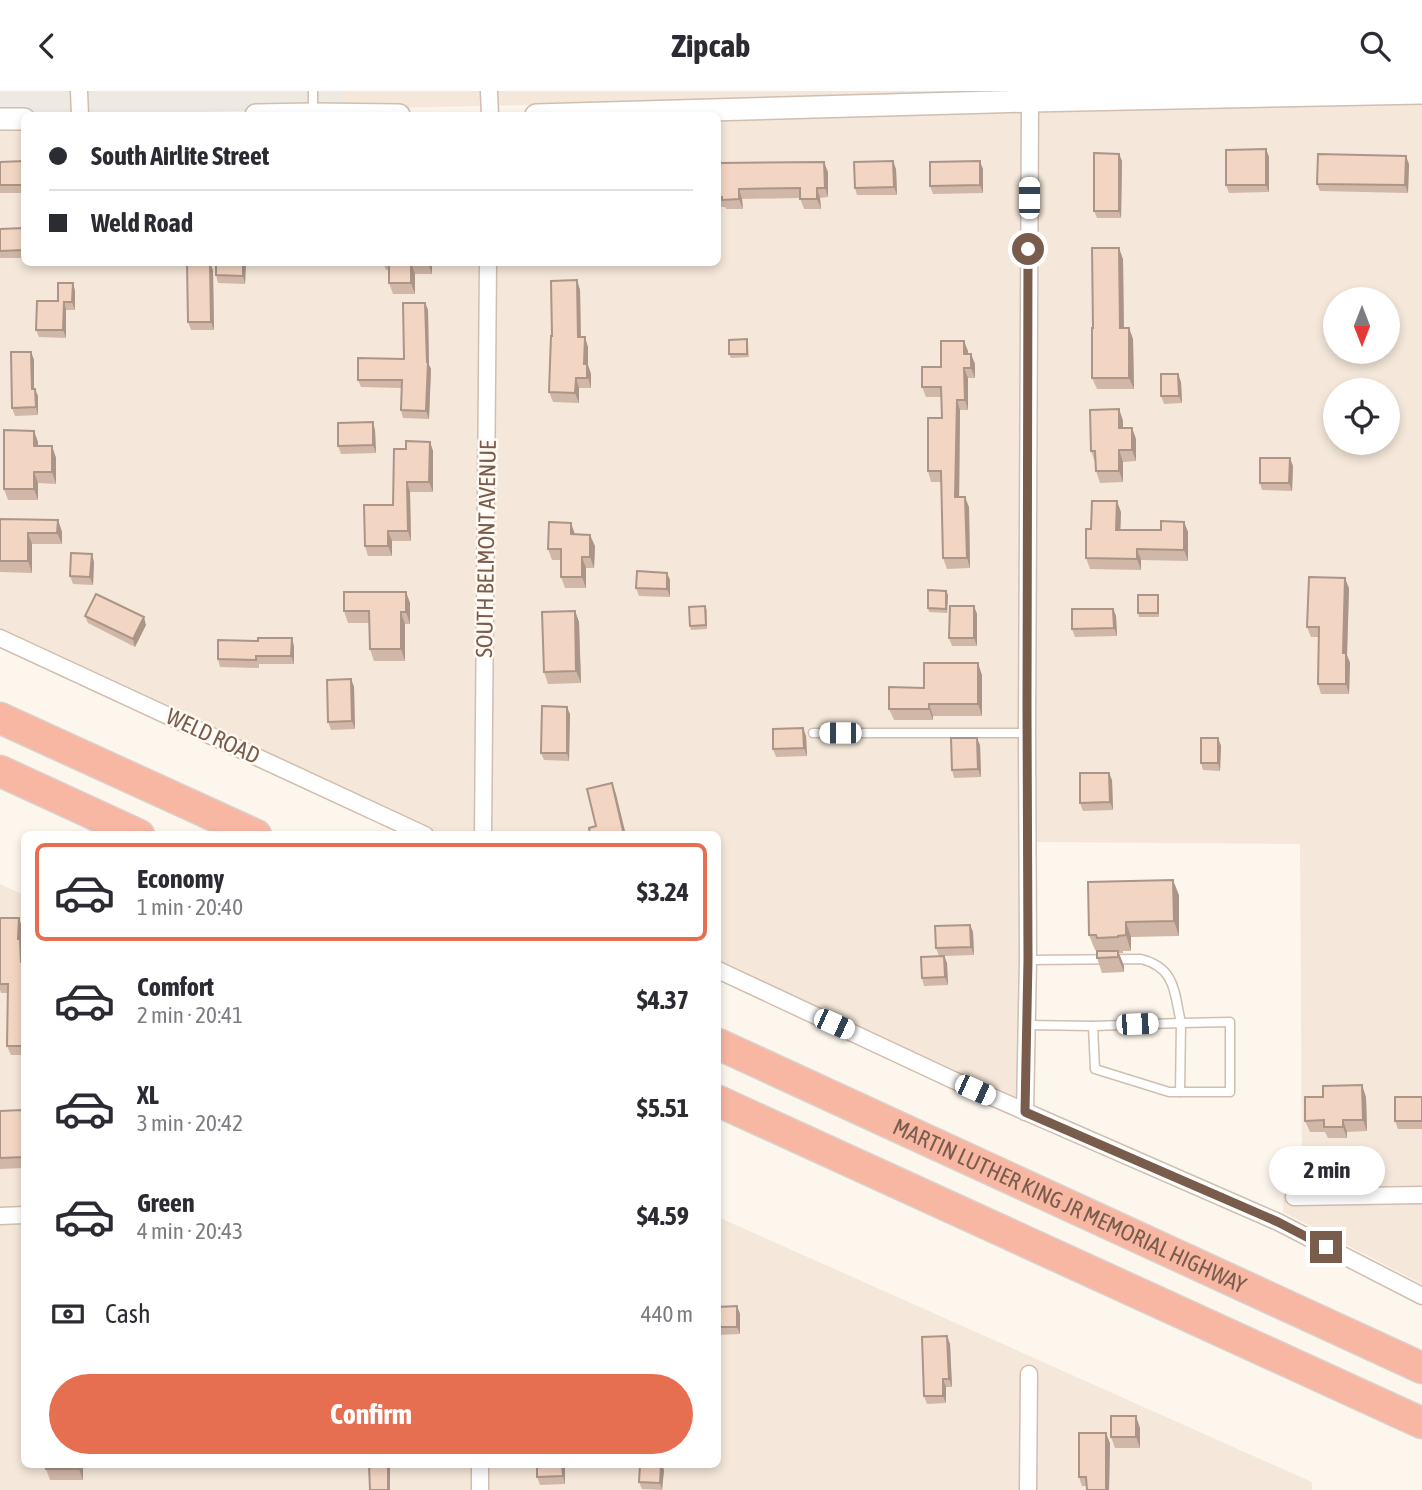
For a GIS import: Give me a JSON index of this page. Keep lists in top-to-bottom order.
{
  "streets": {
    "highway": ["MARTIN LUTHER KING JR MEMORIAL HIGHWAY"],
    "street": ["SOUTH BELMONT AVENUE", "WELD ROAD"]
  },
  "north": "bottom",
  "page": {
    "header": "Zipcab",
    "banner": ["South Airlite Street", "Weld Road"],
    "list": [
      {
        "name": "Economy",
        "note": "1 min · 20:40",
        "value": "$3.24"
      },
      {
        "name": "Comfort",
        "note": "2 min · 20:41",
        "value": "$4.37"
      },
      {
        "name": "XL",
        "note": "3 min · 20:42",
        "value": "$5.51"
      },
      {
        "name": "Green",
        "note": "4 min · 20:43",
        "value": "$4.59"
      }
    ],
    "bubble": "2 min",
    "pay": ["Cash", "440 m"],
    "buttons": "Confirm"
  }
}
